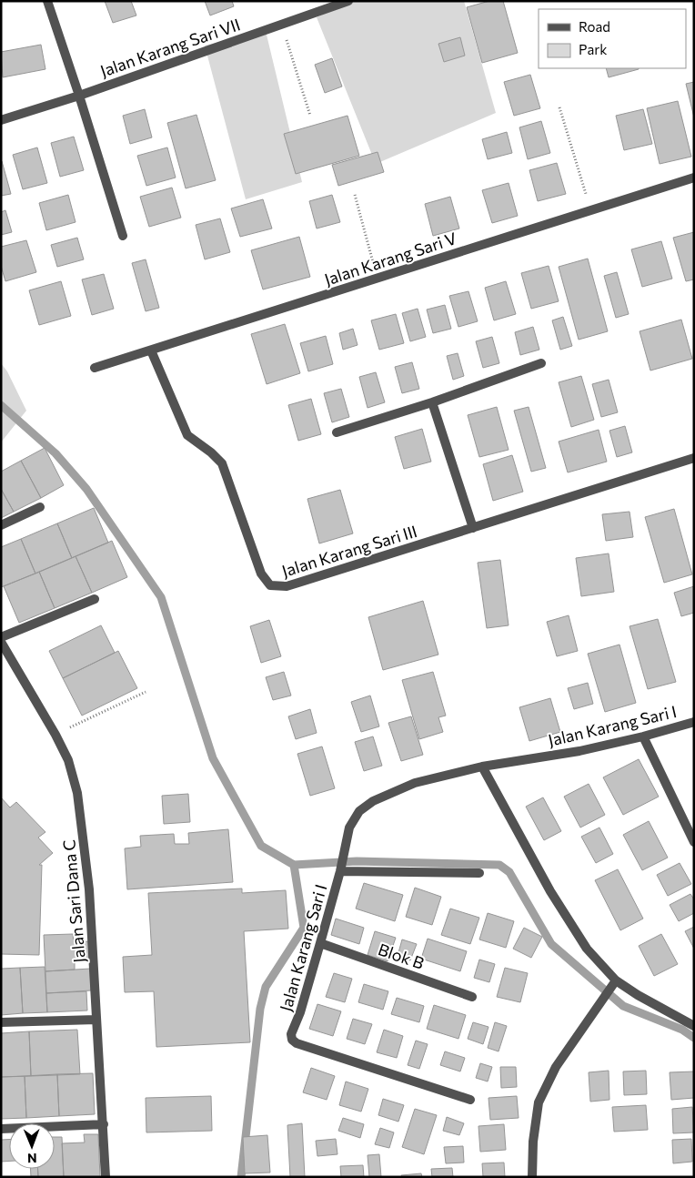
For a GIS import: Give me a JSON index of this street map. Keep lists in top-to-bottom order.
{
  "streets": {
    "street": [
      "Jalan Karang Sari VII",
      "Jalan Karang Sari V",
      "Jalan Karang Sari III",
      "Jalan Karang Sari I",
      "Jalan Sari Dana C",
      "Blok B"
    ]
  },
  "crossings": [
    ["Jalan Karang Sari V", "Jalan Karang Sari III"],
    ["Jalan Karang Sari I", "Blok B"]
  ],
  "legend": ["Road", "Park"],
  "north": "bottom"
}
